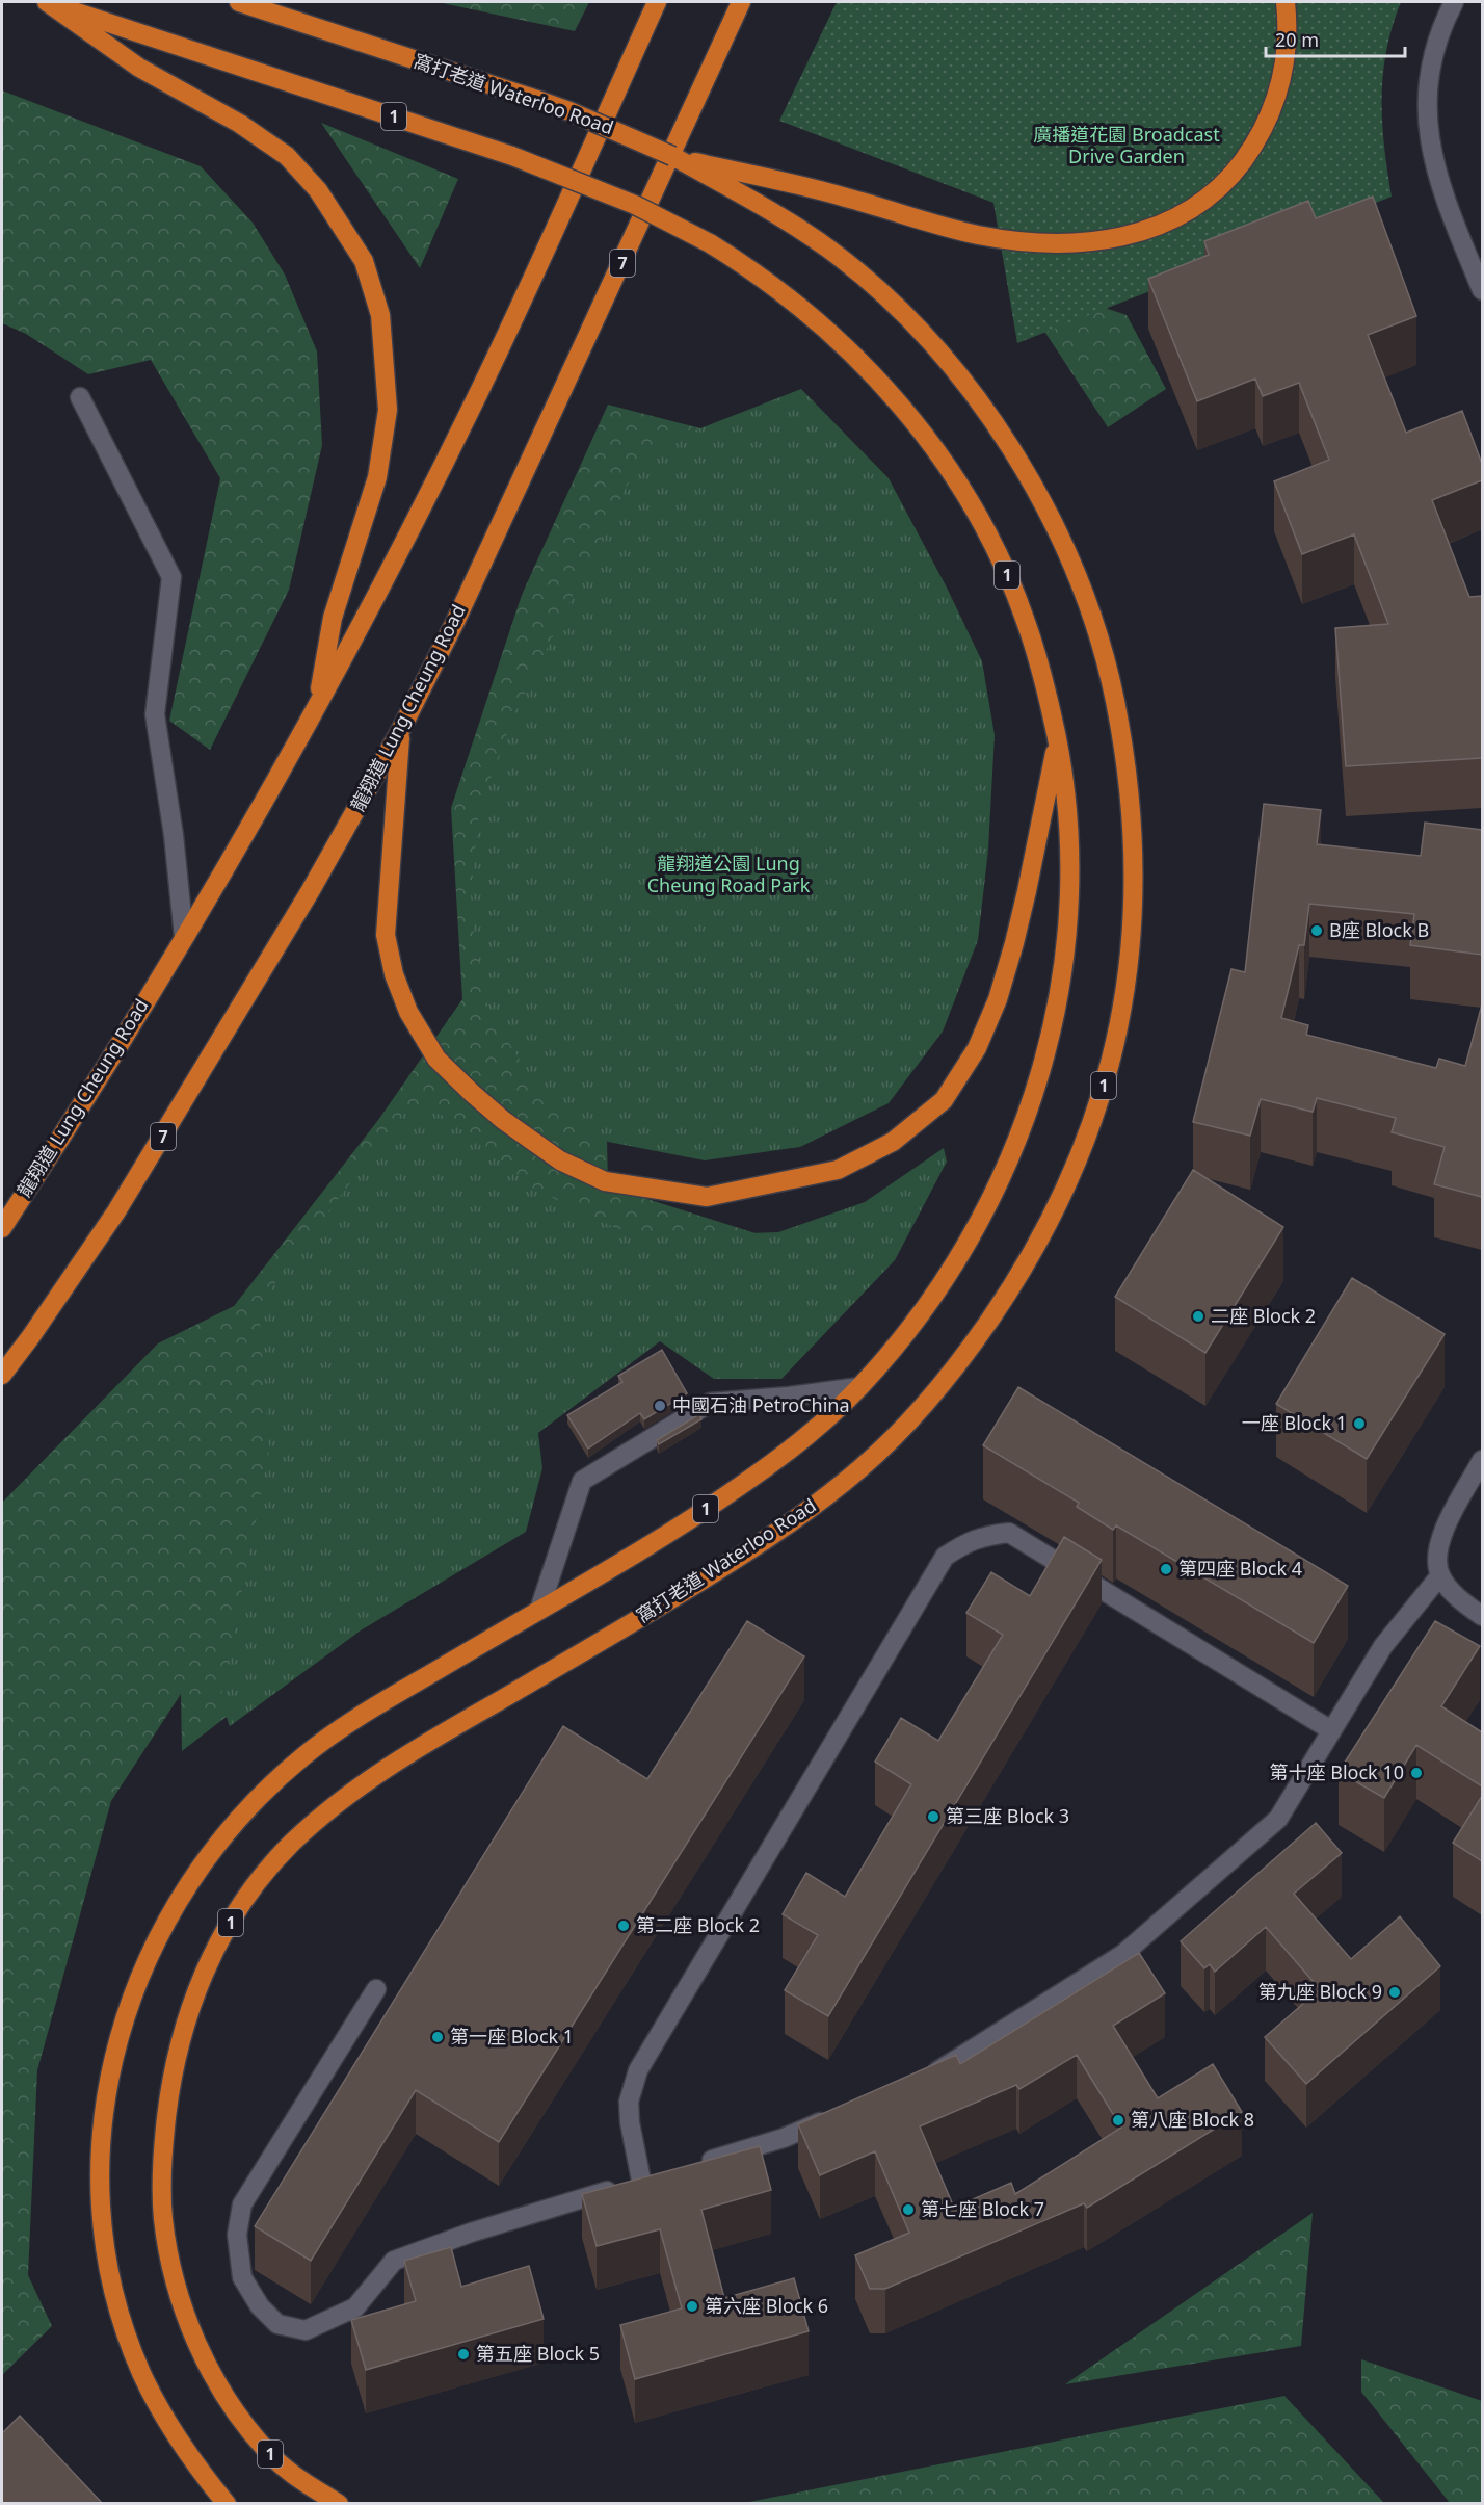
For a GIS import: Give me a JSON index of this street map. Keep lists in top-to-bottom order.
{
  "streets": {
    "highway": [
      "窩打老道 Waterloo Road",
      "1",
      "7",
      "龍翔道 Lung Cheung Road"
    ]
  },
  "parks": ["廣播道花園 Broadcast Drive Garden", "龍翔道公園 Lung Cheung Road Park"],
  "places": [
    "B座 Block B",
    "二座 Block 2",
    "中國石油 PetroChina",
    "一座 Block 1",
    "第四座 Block 4",
    "第十座 Block 10",
    "第三座 Block 3",
    "第二座 Block 2",
    "第九座 Block 9",
    "第一座 Block 1",
    "第八座 Block 8",
    "第七座 Block 7",
    "第六座 Block 6",
    "第五座 Block 5"
  ],
  "scale_bar": "20 m"
}
